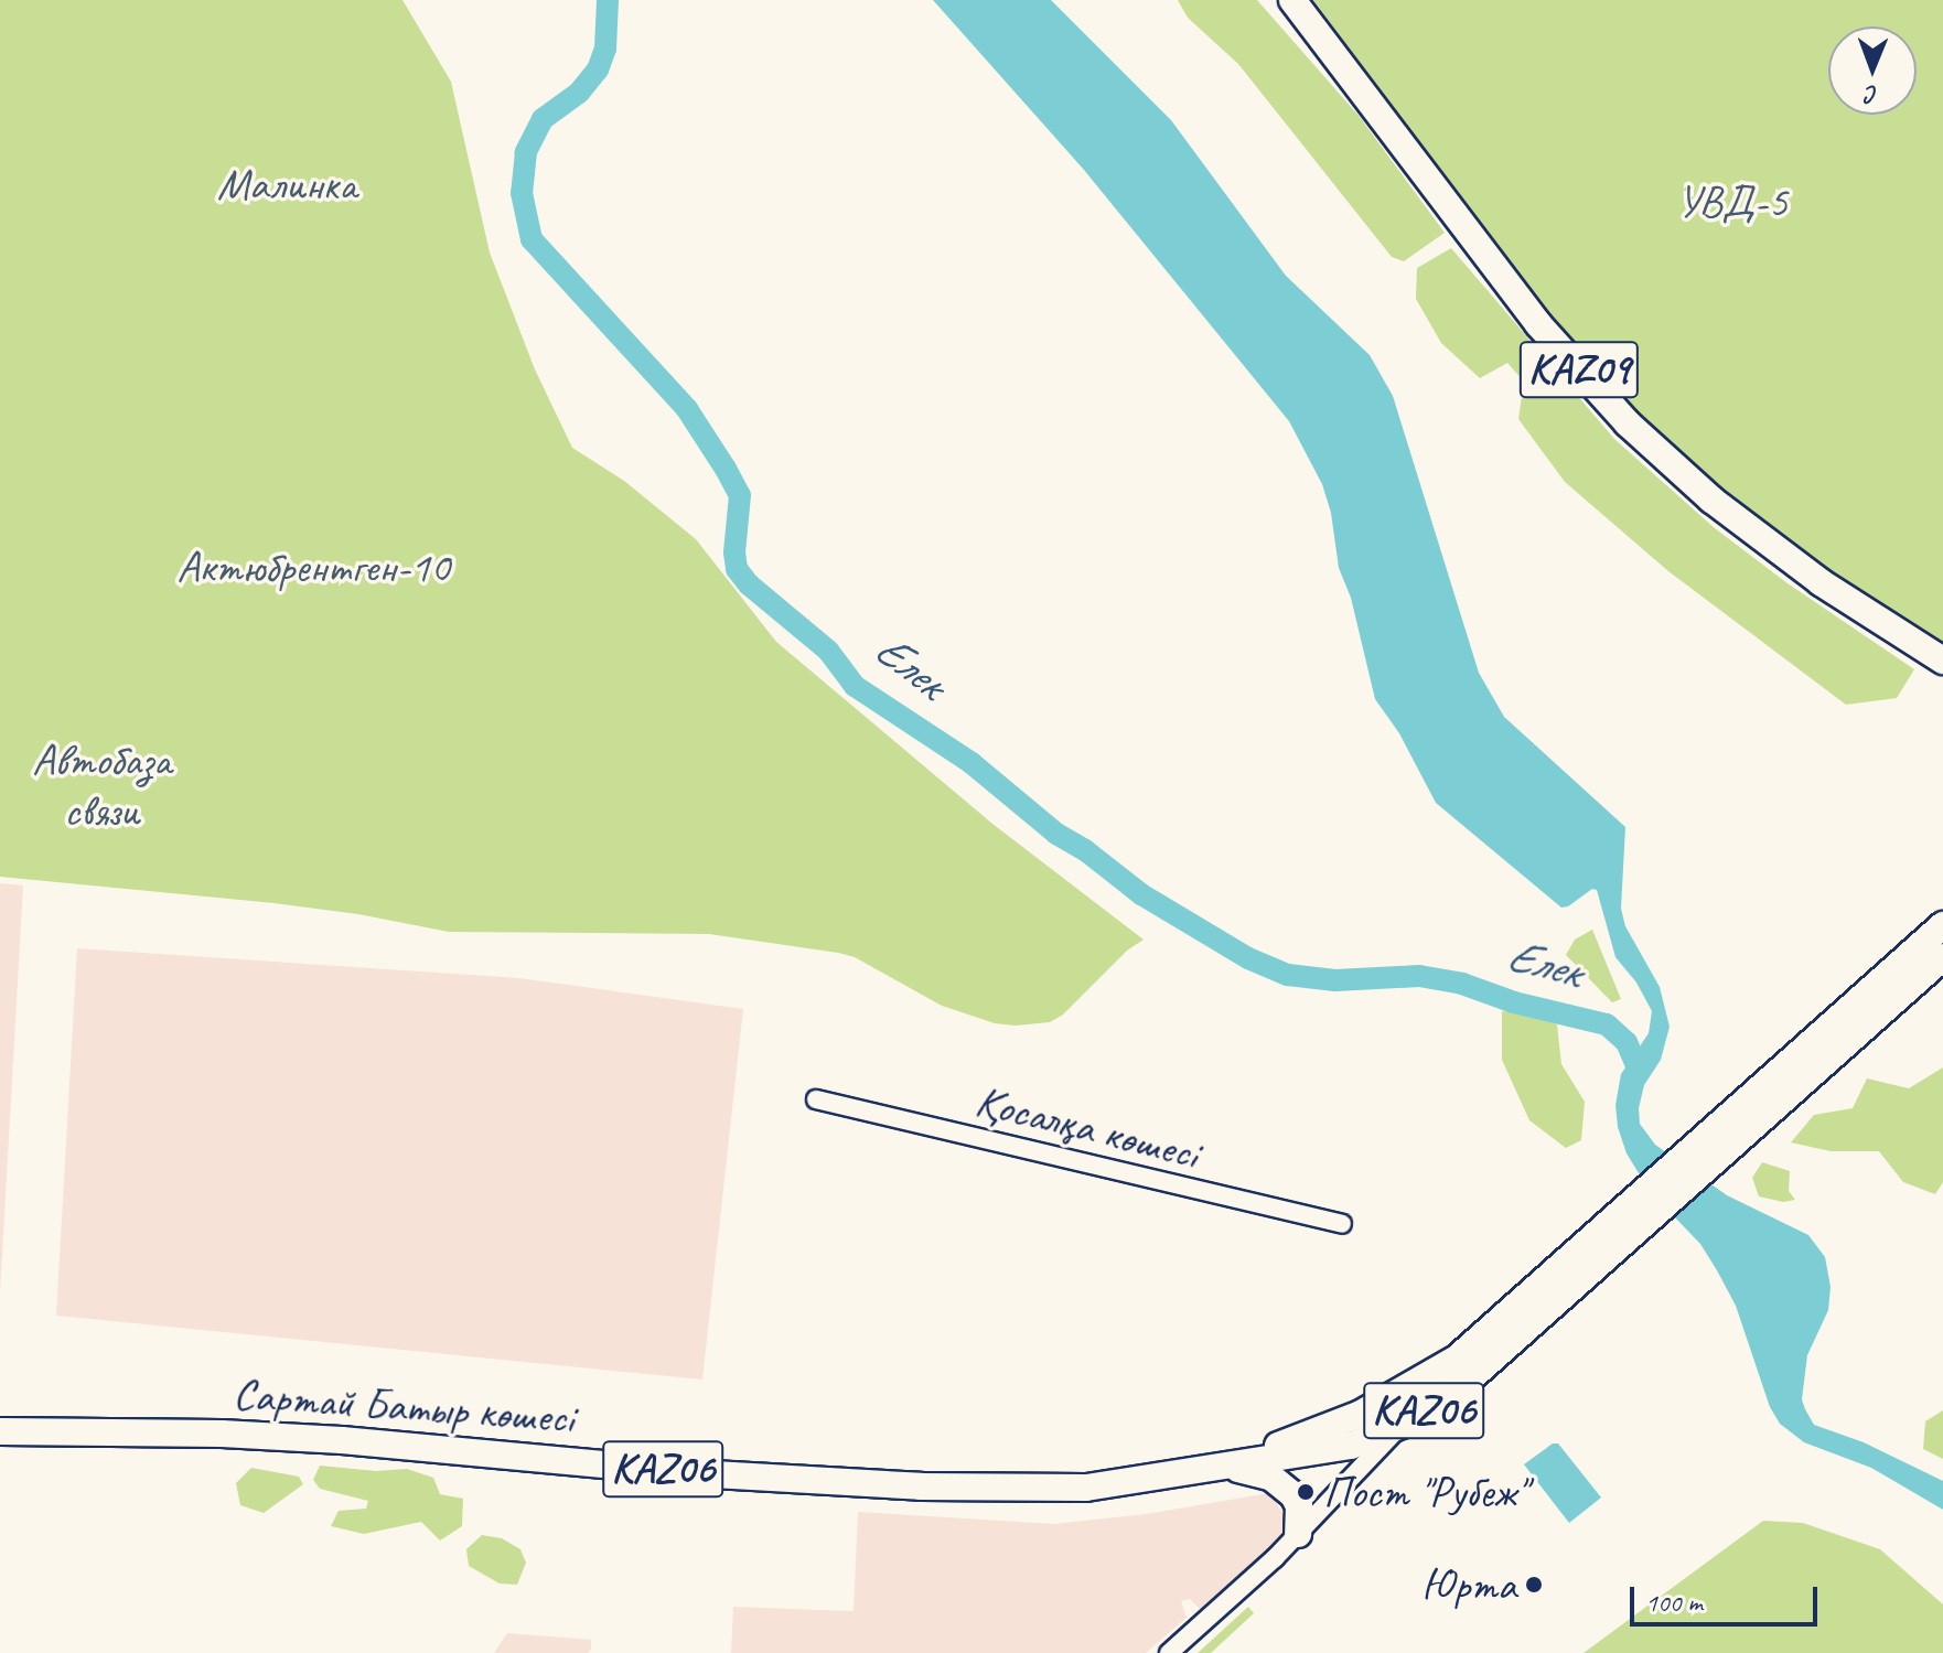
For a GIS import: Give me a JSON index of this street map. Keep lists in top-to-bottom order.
{
  "streets": {
    "highway": ["KAZ09", "Сартай Батыр көшесі", "KАZ06"],
    "street": ["Қосалқа көшесі"]
  },
  "crossings": [
    ["Сартай Батыр көшесі", "KАZ06"]
  ],
  "water": ["Елек"],
  "parks": [
    "Малинка",
    "УВД-5",
    "Актюбрентген-10",
    "Автобаза связи"
  ],
  "places": ["Пост \"Рубеж\"", "Юрта"],
  "scale_bar": "100 m",
  "north": "bottom"
}
